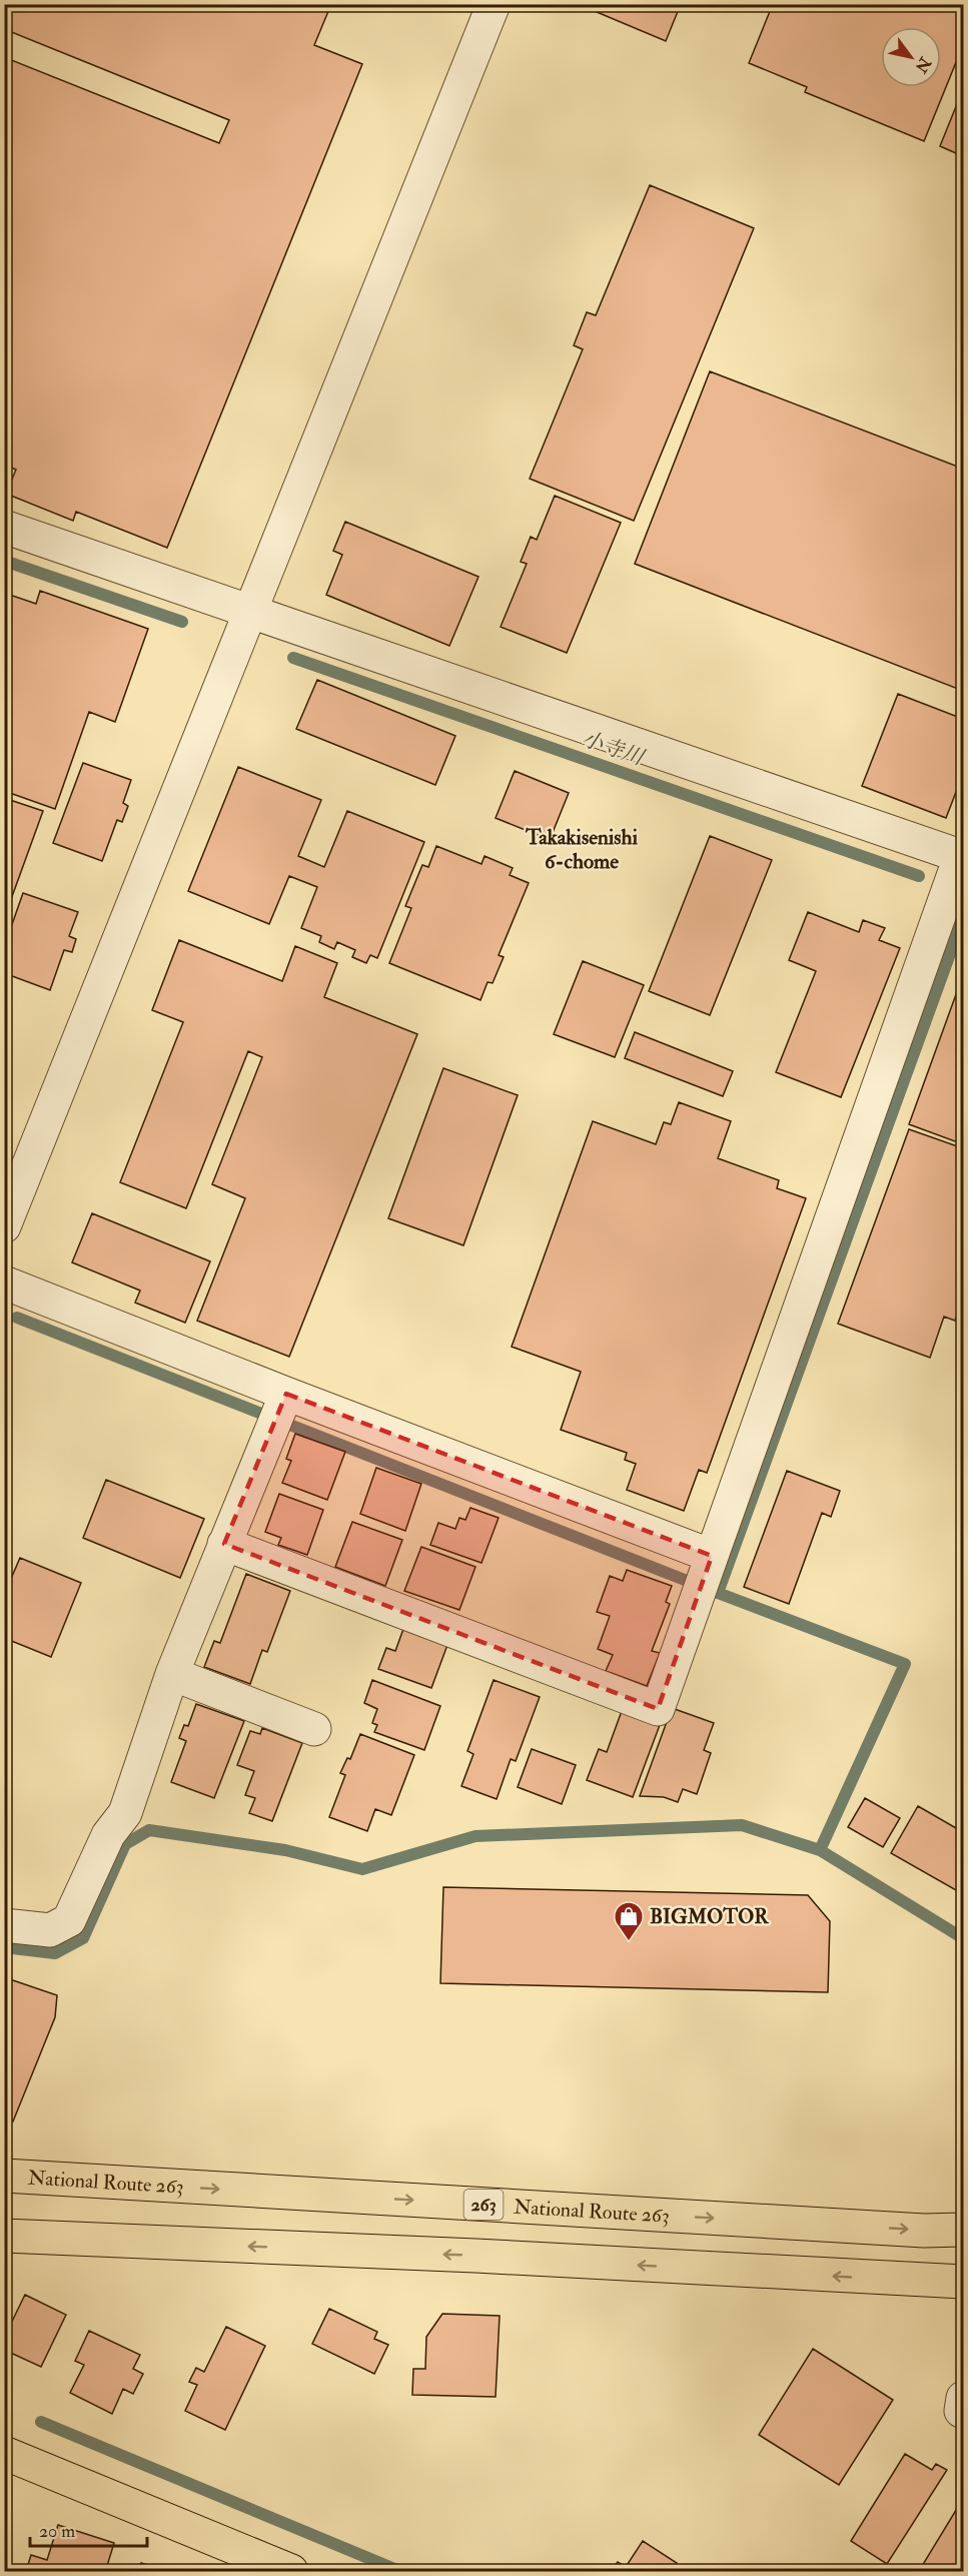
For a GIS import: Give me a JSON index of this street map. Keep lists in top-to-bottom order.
{
  "streets": {
    "highway": ["National Route 263", "263"]
  },
  "districts": ["Takakisenishi 6-chome"],
  "water": ["小寺川"],
  "places": {
    "shop": ["BIGMOTOR"]
  },
  "scale_bar": "20 m",
  "north": "bottom right"
}
